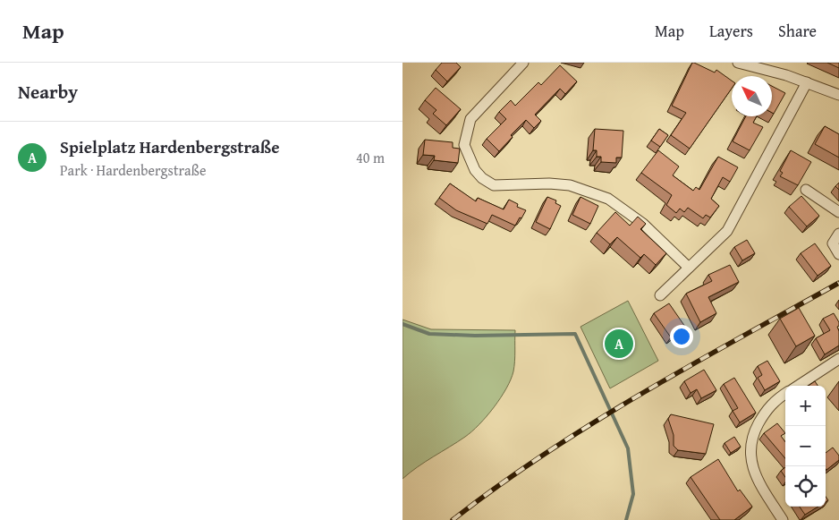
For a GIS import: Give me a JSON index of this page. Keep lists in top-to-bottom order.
{
  "north": "top left",
  "page": {
    "header": "Map",
    "nav": ["Map", "Layers", "Share"],
    "heading": "Nearby",
    "list": [
      {
        "mark": "A",
        "name": "Spielplatz Hardenbergstraße",
        "note": "Park · Hardenbergstraße",
        "value": "40 m"
      }
    ],
    "pins": "A",
    "map_buttons": ["+", "−"]
  }
}
